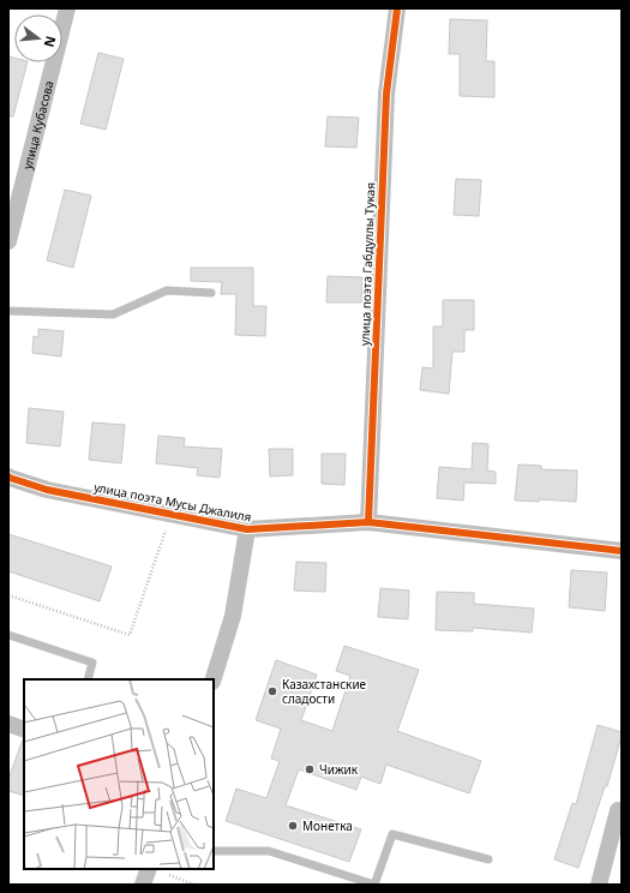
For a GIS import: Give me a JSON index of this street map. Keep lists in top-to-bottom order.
{
  "streets": {
    "street": ["улица Кубасова", "улица поэта Габдуллы Тукая", "улица поэта Мусы Джалиля"]
  },
  "crossings": [
    ["улица поэта Габдуллы Тукая", "улица поэта Мусы Джалиля"]
  ],
  "places": ["Казахстанские сладости", "Чижик", "Монетка"],
  "north": "right"
}
